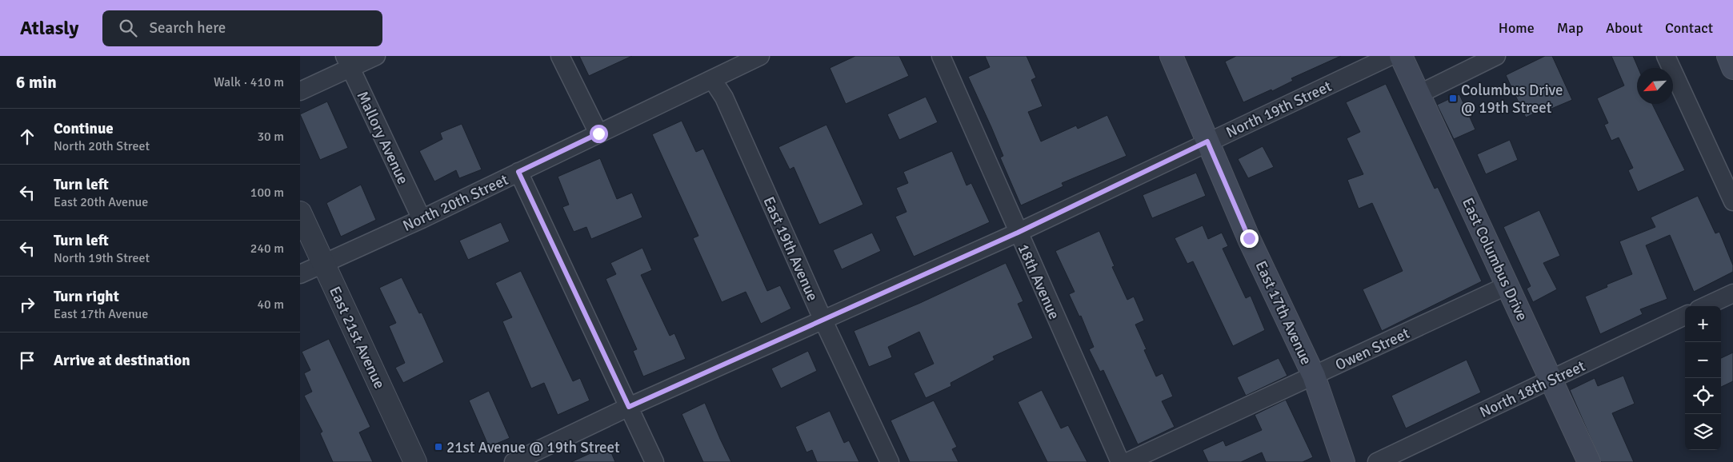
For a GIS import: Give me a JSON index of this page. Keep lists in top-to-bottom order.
{
  "streets": {
    "main road": ["East Columbus Drive", "East 17th Avenue"],
    "street": [
      "North 19th Street",
      "Mallory Avenue",
      "North 20th Street",
      "East 19th Avenue",
      "18th Avenue",
      "East 21st Avenue",
      "Owen Street",
      "North 18th Street"
    ]
  },
  "crossings": [
    ["North 19th Street", "East 19th Avenue"],
    ["North 19th Street", "18th Avenue"],
    ["North 19th Street", "East 17th Avenue"],
    ["Mallory Avenue", "North 20th Street"],
    ["North 20th Street", "East 19th Avenue"],
    ["North 20th Street", "East 21st Avenue"],
    ["East Columbus Drive", "Owen Street"],
    ["East Columbus Drive", "North 18th Street"],
    ["East 17th Avenue", "Owen Street"]
  ],
  "places": {
    "transit": ["Columbus Drive @ 19th Street", "21st Avenue @ 19th Street"]
  },
  "north": "bottom left",
  "page": {
    "header": "Atlasly",
    "search": "Search here",
    "nav": [
      "Home",
      "Map",
      "About",
      "Contact"
    ],
    "heading": ["6 min", "Walk · 410 m"],
    "list": [
      ["Continue", "North 20th Street", "30 m"],
      ["Turn left", "East 20th Avenue", "100 m"],
      ["Turn left", "North 19th Street", "240 m"],
      ["Turn right", "East 17th Avenue", "40 m"],
      "Arrive at destination"
    ],
    "map_buttons": ["+", "−"]
  }
}
